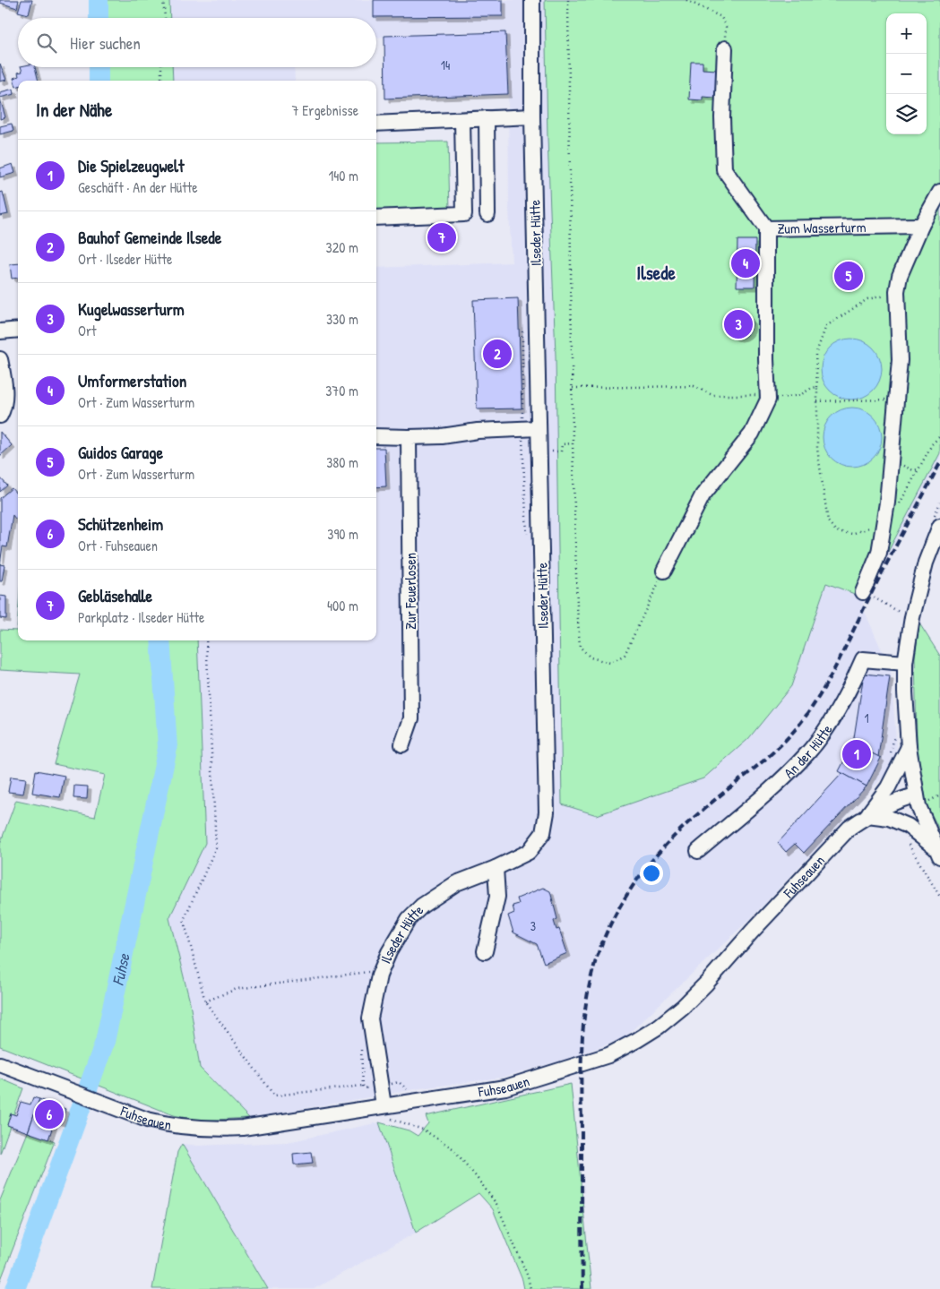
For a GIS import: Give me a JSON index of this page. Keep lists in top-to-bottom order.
{
  "streets": {
    "street": [
      "Zum Wasserturm",
      "Ilseder Hütte",
      "Zur Feuerlosen",
      "An der Hütte",
      "Fuhseauen"
    ]
  },
  "crossings": [
    ["Ilseder Hütte", "Fuhseauen"]
  ],
  "districts": ["Ilsede"],
  "water": ["Fuhse"],
  "house_numbers": ["14", "1", "3"],
  "page": {
    "map_buttons": ["+", "−"],
    "search": "Hier suchen",
    "heading": ["In der Nähe", "7 Ergebnisse"],
    "list": [
      {
        "mark": "1",
        "name": "Die Spielzeugwelt",
        "note": "Geschäft · An der Hütte",
        "value": "140 m"
      },
      {
        "mark": "2",
        "name": "Bauhof Gemeinde Ilsede",
        "note": "Ort · Ilseder Hütte",
        "value": "320 m"
      },
      {
        "mark": "3",
        "name": "Kugelwasserturm",
        "note": "Ort",
        "value": "330 m"
      },
      {
        "mark": "4",
        "name": "Umformerstation",
        "note": "Ort · Zum Wasserturm",
        "value": "370 m"
      },
      {
        "mark": "5",
        "name": "Guidos Garage",
        "note": "Ort · Zum Wasserturm",
        "value": "380 m"
      },
      {
        "mark": "6",
        "name": "Schützenheim",
        "note": "Ort · Fuhseauen",
        "value": "390 m"
      },
      {
        "mark": "7",
        "name": "Gebläsehalle",
        "note": "Parkplatz · Ilseder Hütte",
        "value": "400 m"
      }
    ],
    "pins": [
      "7",
      "4",
      "5",
      "3",
      "2",
      "1",
      "6"
    ]
  }
}
